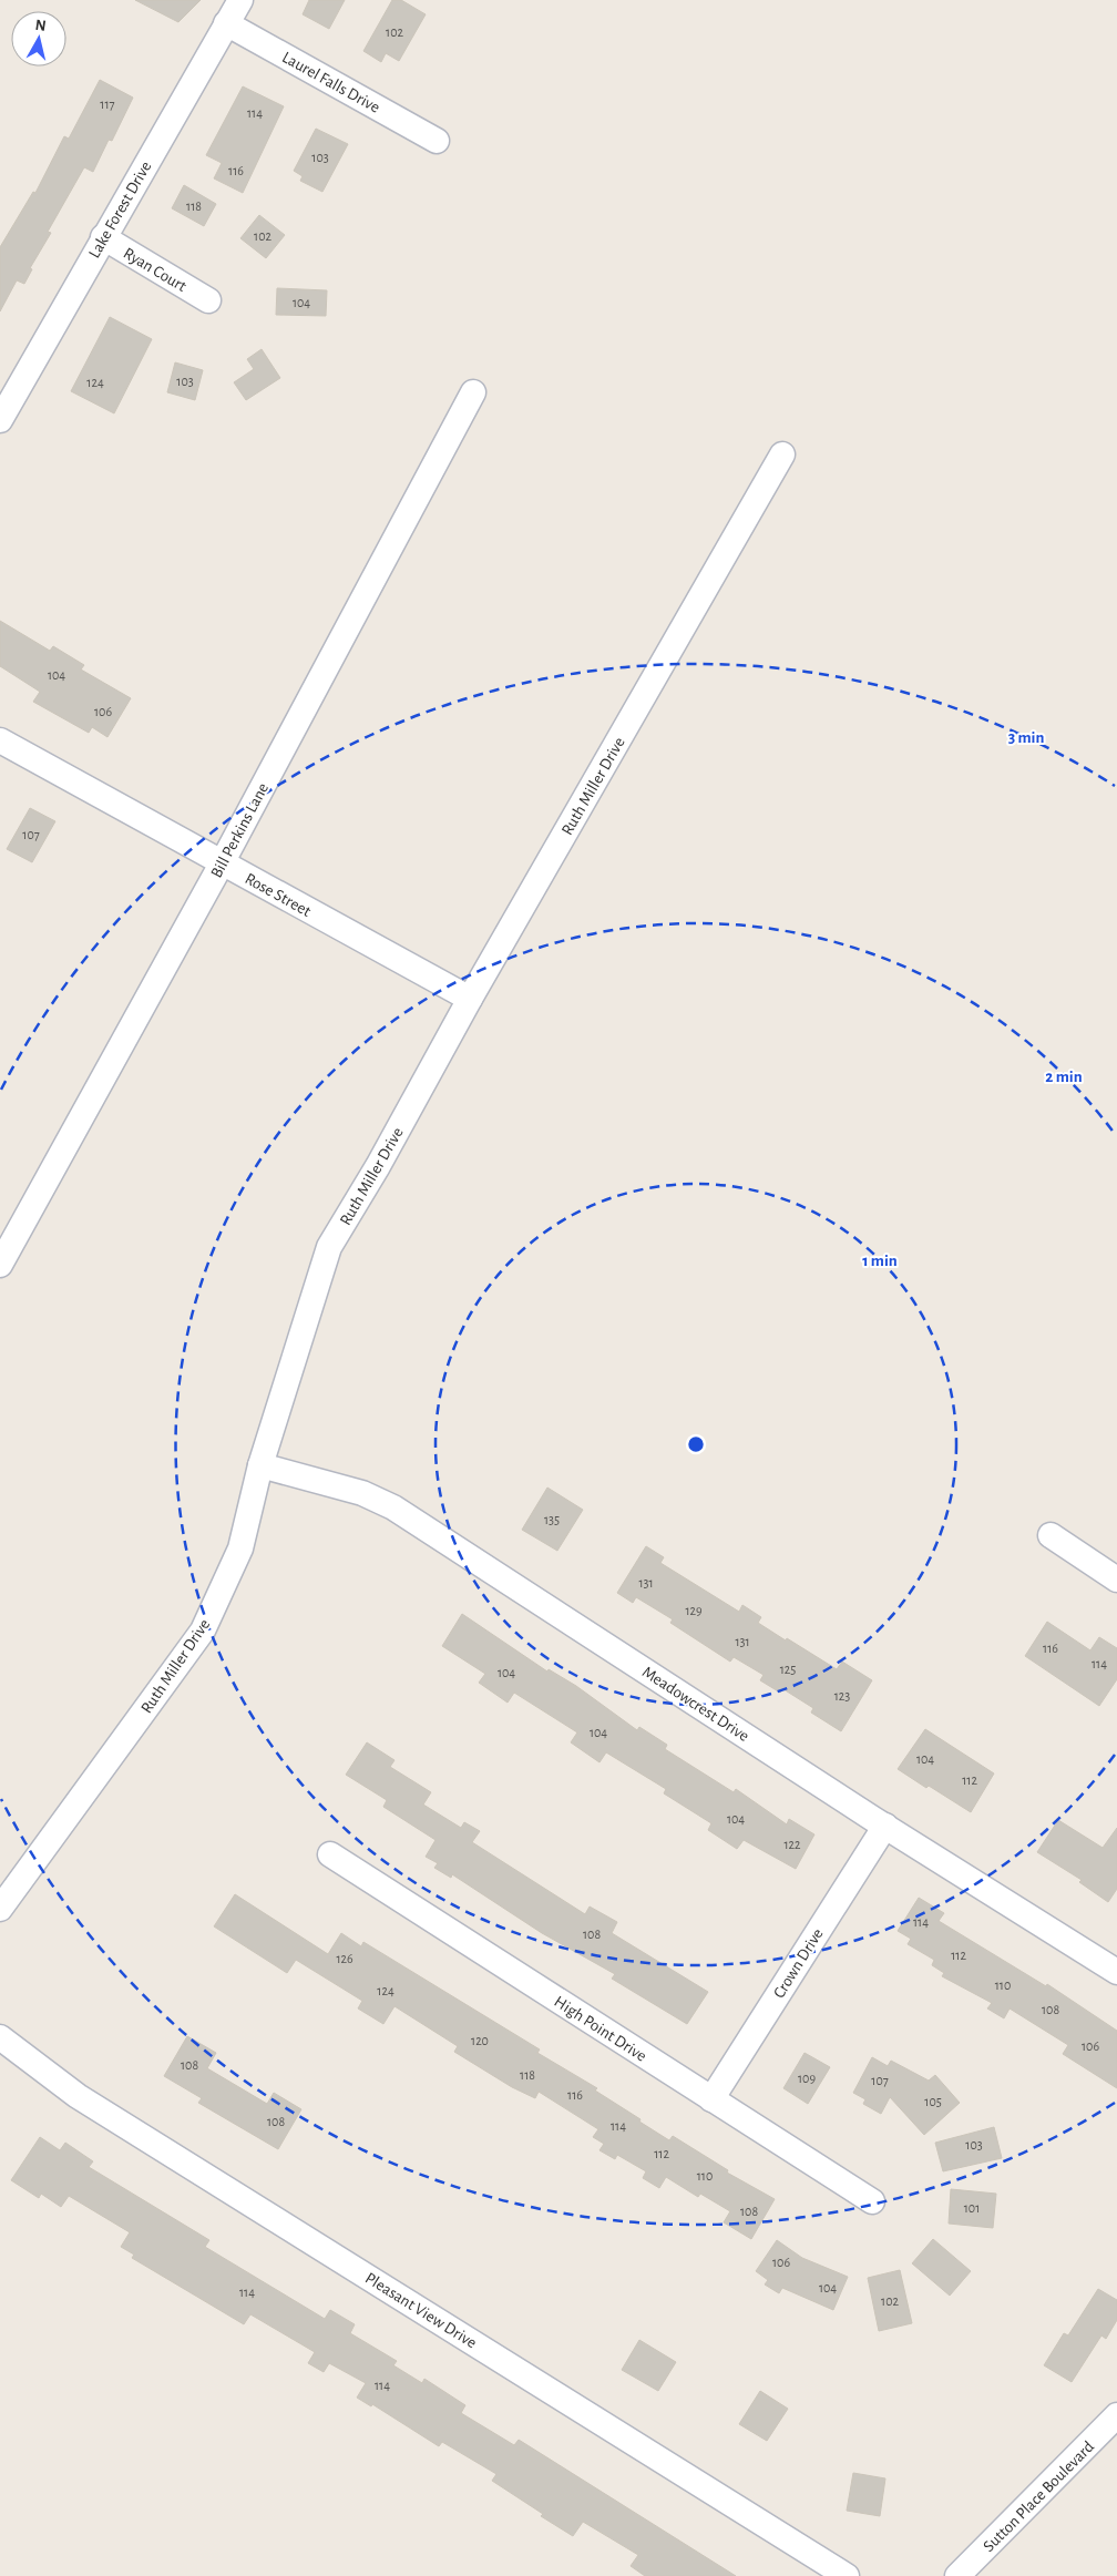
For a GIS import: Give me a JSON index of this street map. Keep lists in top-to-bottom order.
{
  "streets": {
    "street": [
      "Laurel Falls Drive",
      "Lake Forest Drive",
      "Ryan Court",
      "Ruth Miller Drive",
      "Bill Perkins Lane",
      "Rose Street",
      "Meadowcrest Drive",
      "Crown Drive",
      "High Point Drive",
      "Pleasant View Drive",
      "Sutton Place Boulevard"
    ]
  },
  "crossings": [
    ["Laurel Falls Drive", "Lake Forest Drive"],
    ["Lake Forest Drive", "Ryan Court"],
    ["Ruth Miller Drive", "Rose Street"],
    ["Ruth Miller Drive", "Meadowcrest Drive"],
    ["Bill Perkins Lane", "Rose Street"],
    ["Meadowcrest Drive", "Crown Drive"],
    ["Crown Drive", "High Point Drive"]
  ],
  "house_numbers": [
    "102",
    "117",
    "114",
    "103",
    "116",
    "118",
    "102",
    "104",
    "103",
    "124",
    "104",
    "106",
    "107",
    "135",
    "131",
    "129",
    "131",
    "116",
    "114",
    "125",
    "104",
    "123",
    "104",
    "104",
    "112",
    "104",
    "122",
    "114",
    "108",
    "112",
    "126",
    "110",
    "124",
    "108",
    "120",
    "106",
    "108",
    "118",
    "109",
    "107",
    "116",
    "105",
    "108",
    "114",
    "103",
    "112",
    "110",
    "101",
    "108",
    "106",
    "104",
    "114",
    "102",
    "114"
  ],
  "north": "top",
  "rings": ["3 min", "2 min", "1 min"]
}
